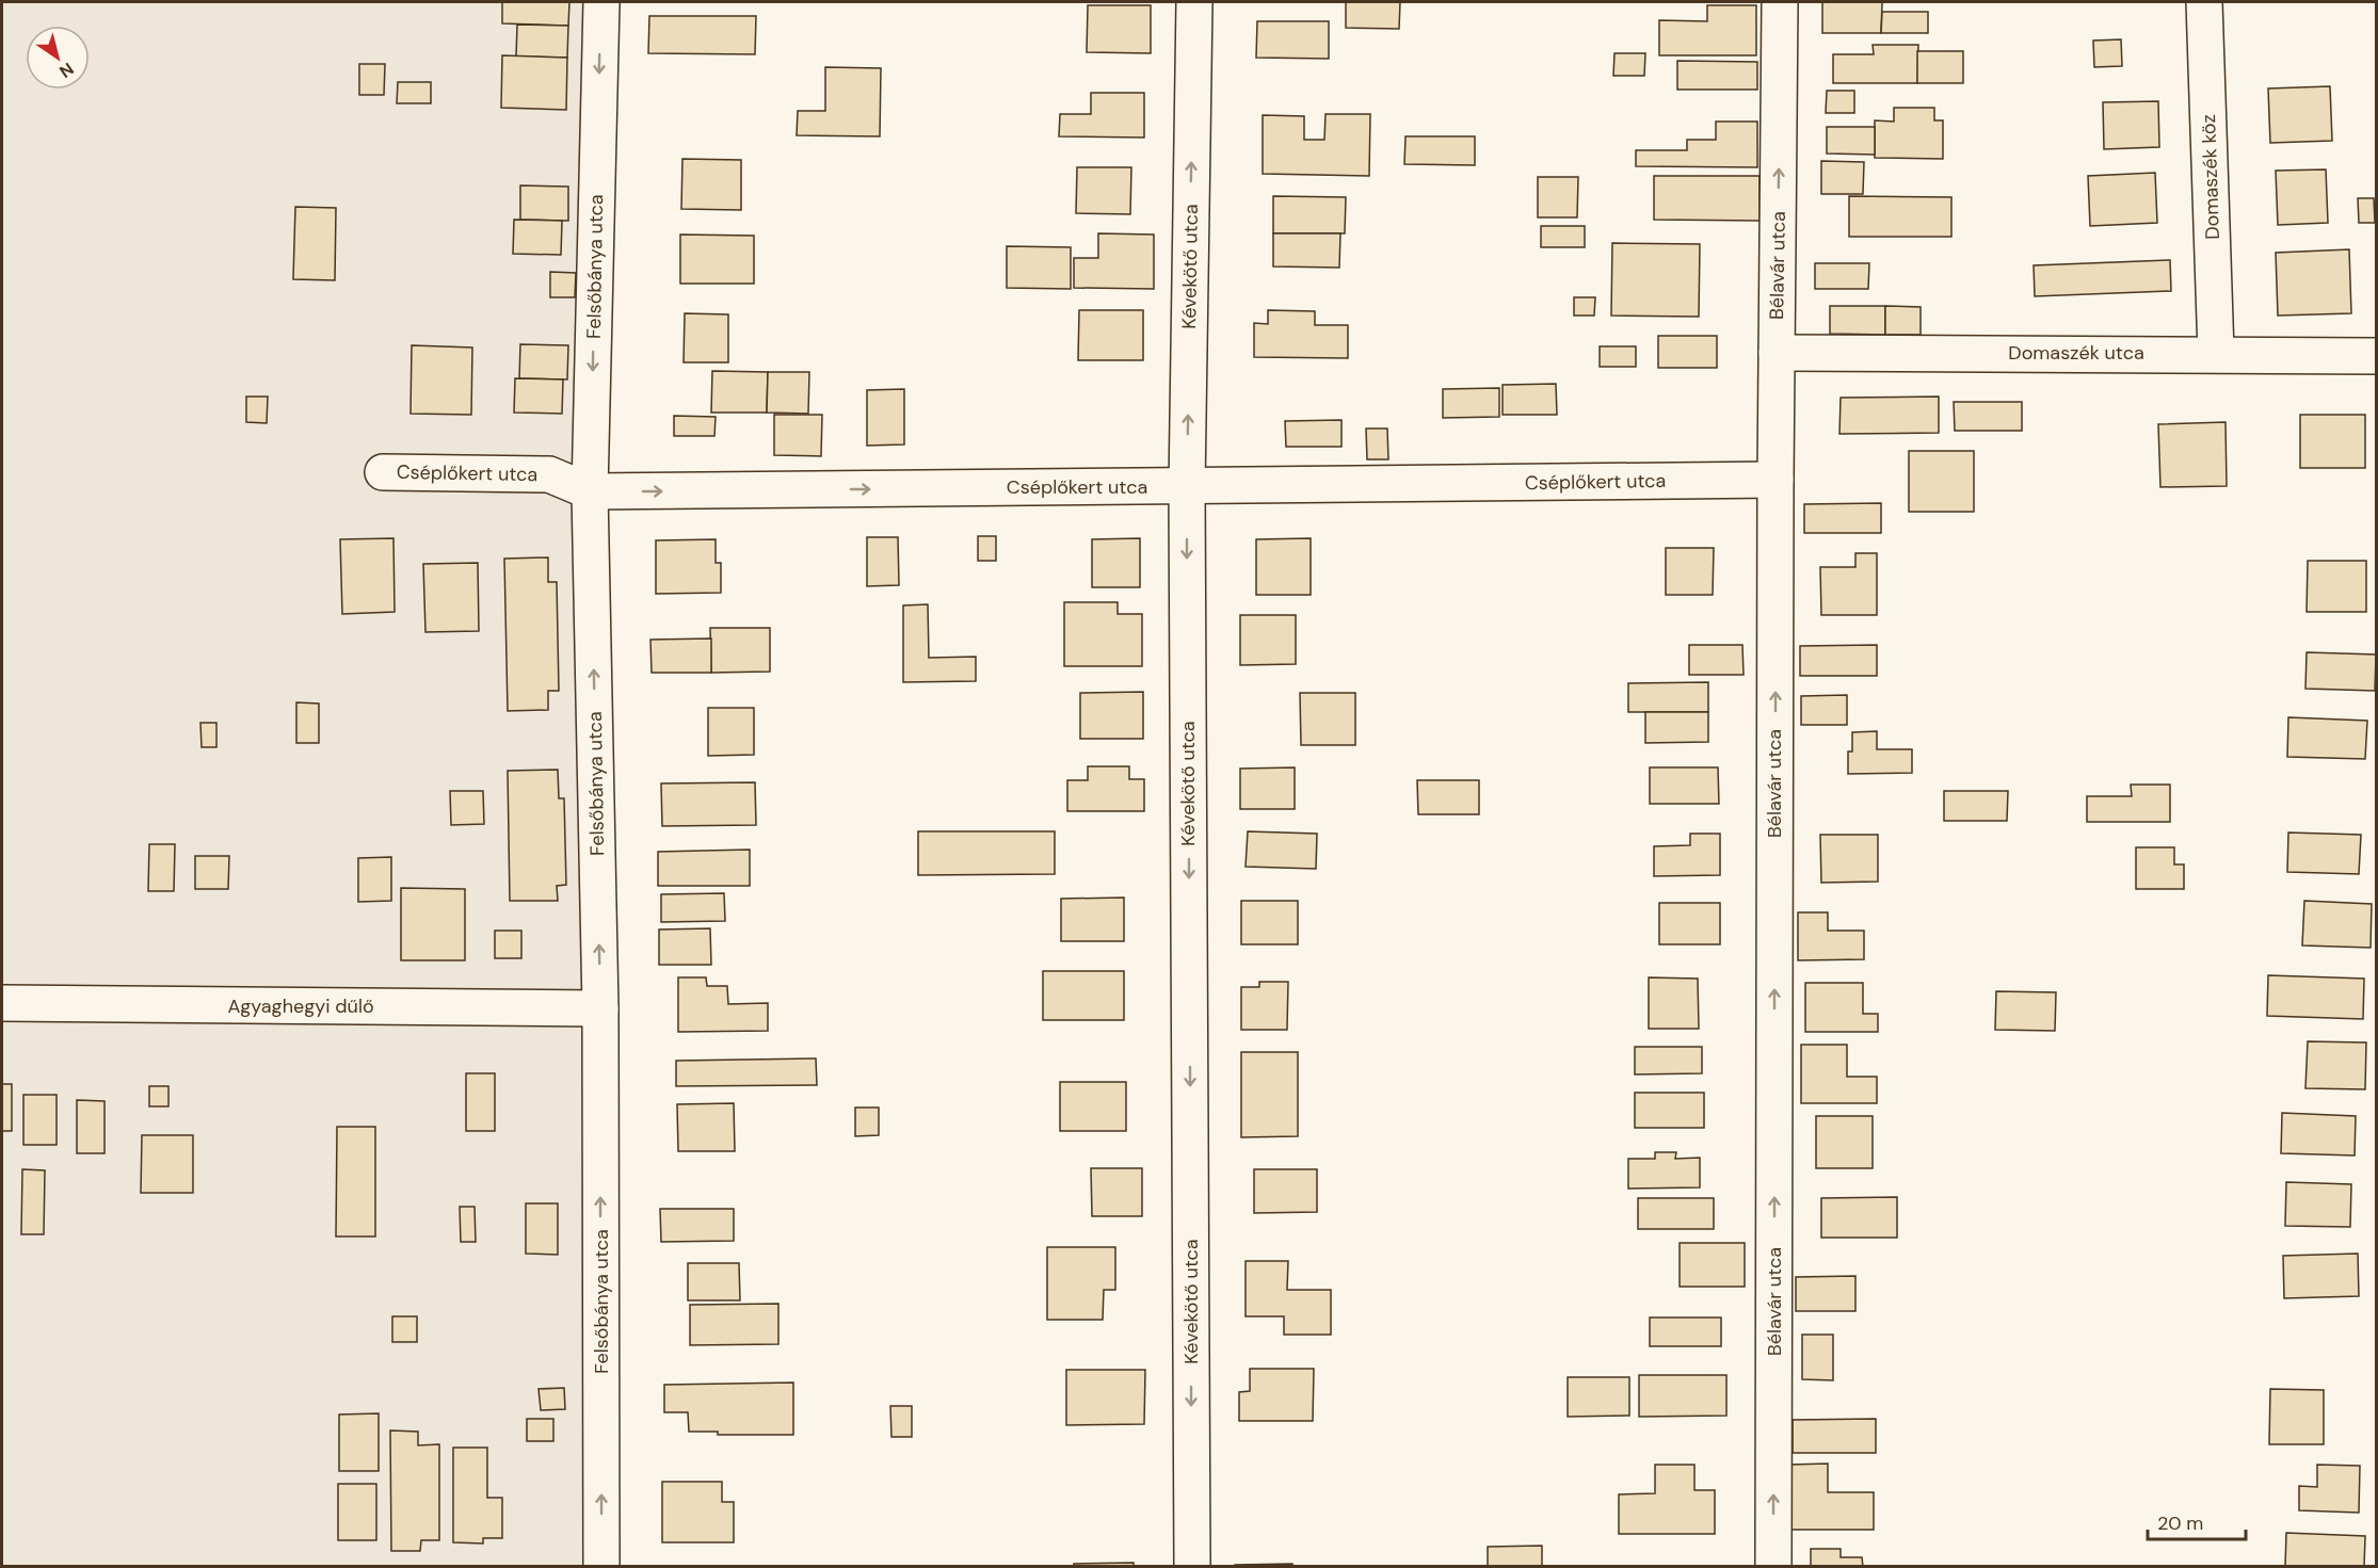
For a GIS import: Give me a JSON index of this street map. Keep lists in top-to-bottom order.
{
  "streets": {
    "street": [
      "Domaszék köz",
      "Bélavár utca",
      "Felsőbánya utca",
      "Kévekötő utca",
      "Domaszék utca",
      "Cséplőkert utca",
      "Agyaghegyi dűlő"
    ]
  },
  "crossings": [
    ["Domaszék köz", "Domaszék utca"],
    ["Bélavár utca", "Domaszék utca"],
    ["Bélavár utca", "Cséplőkert utca"],
    ["Felsőbánya utca", "Cséplőkert utca"],
    ["Felsőbánya utca", "Agyaghegyi dűlő"],
    ["Kévekötő utca", "Cséplőkert utca"]
  ],
  "one_way": ["Bélavár utca", "Cséplőkert utca"],
  "scale_bar": "20 m",
  "north": "bottom right"
}
